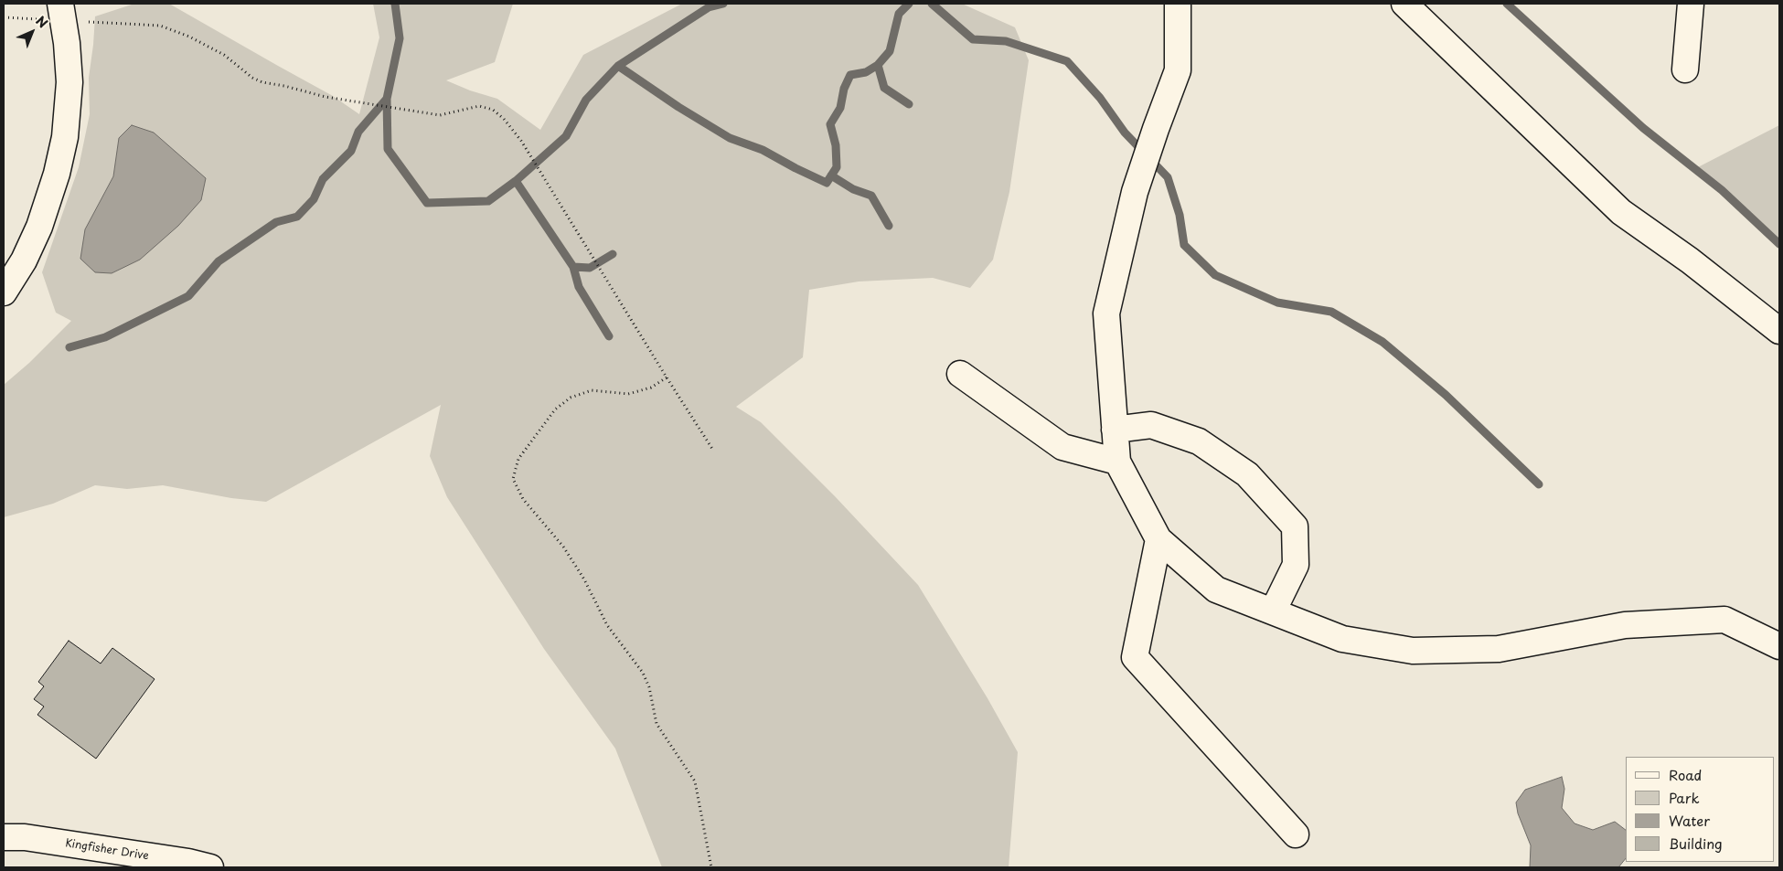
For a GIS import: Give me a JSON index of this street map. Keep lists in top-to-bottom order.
{
  "streets": {
    "street": ["Kingfisher Drive"]
  },
  "legend": [
    "Road",
    "Park",
    "Water",
    "Building"
  ],
  "north": "top right"
}
